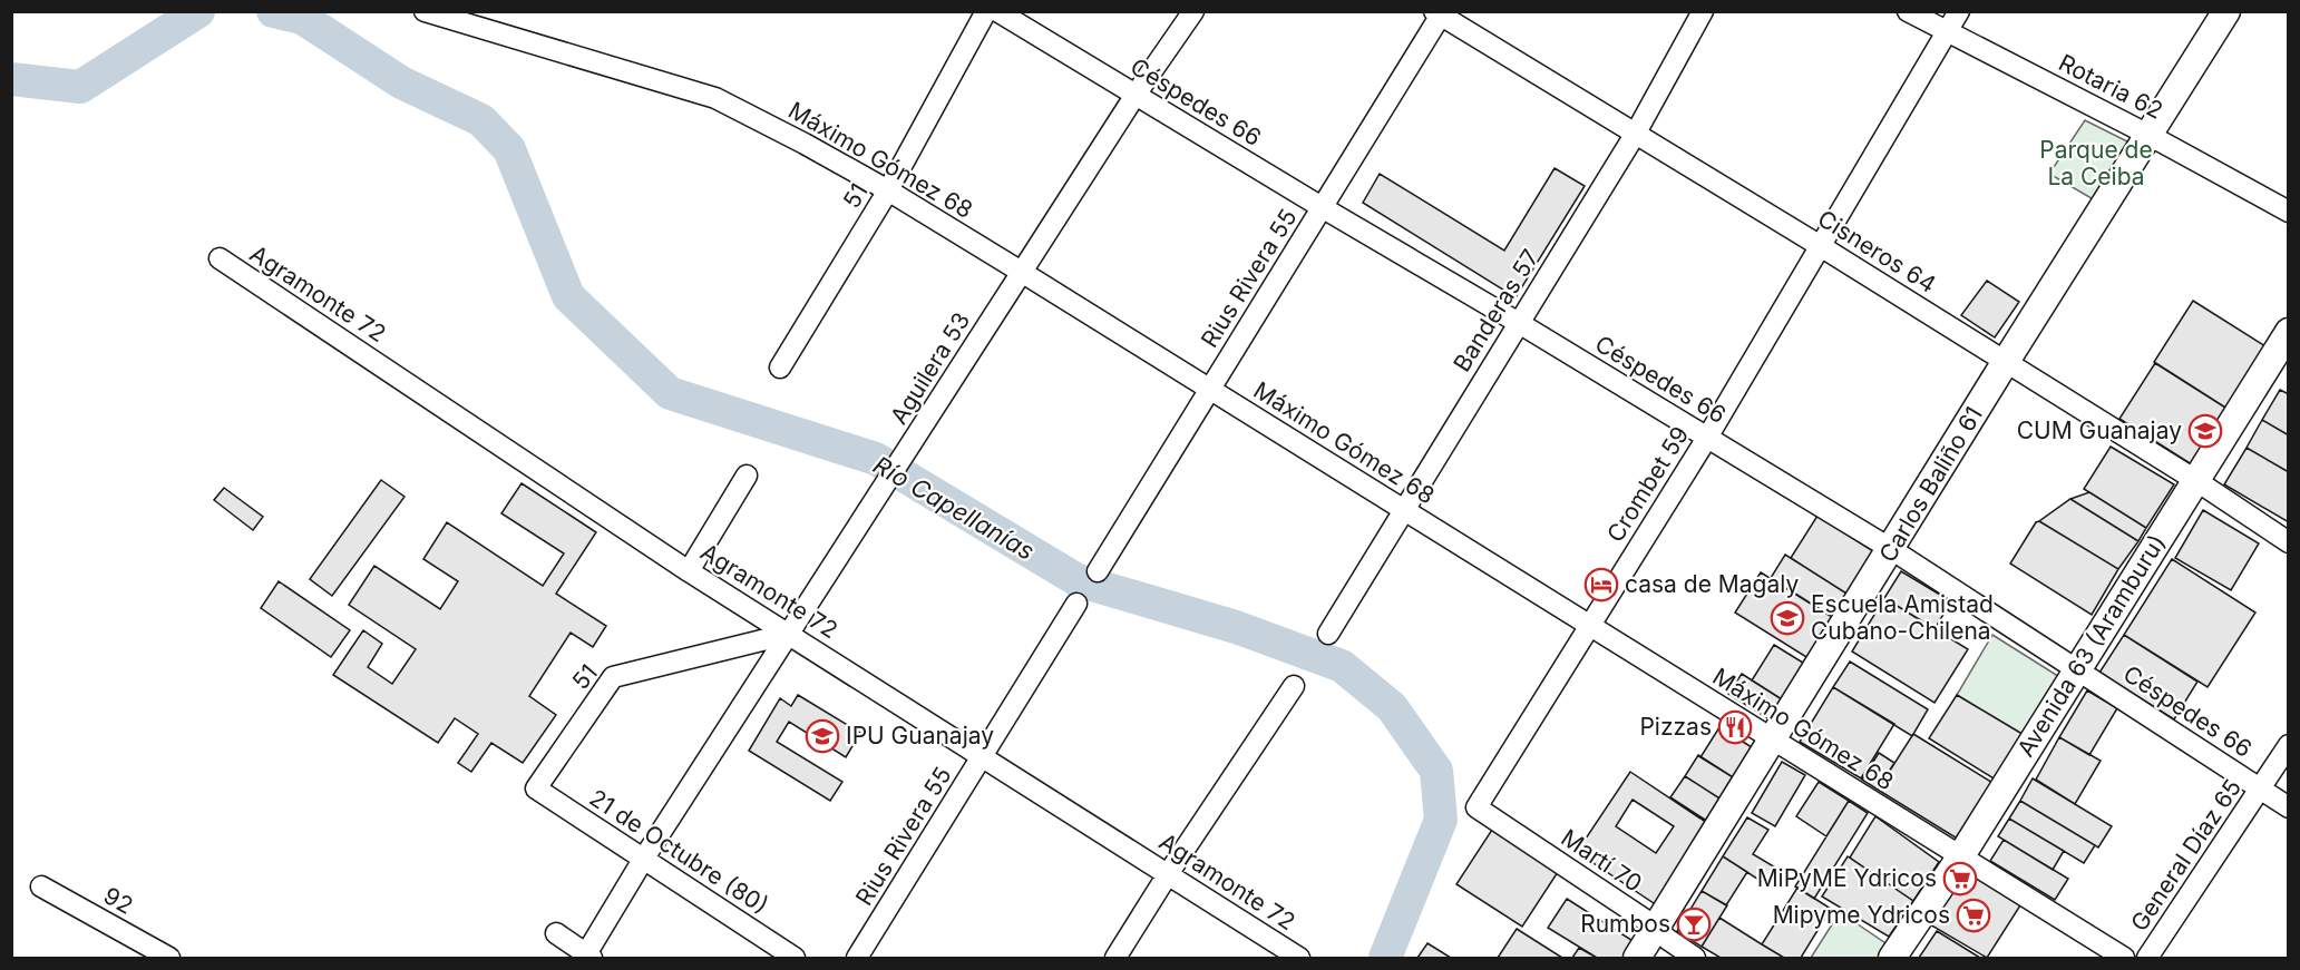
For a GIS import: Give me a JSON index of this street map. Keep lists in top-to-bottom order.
{
  "streets": {
    "main road": ["Carlos Baliño 61", "Avenida 63 (Aramburu)"],
    "street": [
      "Rotaria 62",
      "Céspedes 66",
      "Máximo Gómez 68",
      "51",
      "Cisneros 64",
      "Rius Rivera 55",
      "Agramonte 72",
      "Banderas 57",
      "Aguilera 53",
      "Crombet 59",
      "21 de Octubre (80)",
      "General Díaz 65",
      "Martí 70",
      "92"
    ]
  },
  "crossings": [
    ["Rotaria 62", "Crombet 59"],
    ["Rotaria 62", "Carlos Baliño 61"],
    ["Céspedes 66", "Rius Rivera 55"],
    ["Céspedes 66", "Banderas 57"],
    ["Céspedes 66", "Aguilera 53"],
    ["Céspedes 66", "Crombet 59"],
    ["Céspedes 66", "Carlos Baliño 61"],
    ["Céspedes 66", "Avenida 63 (Aramburu)"],
    ["Céspedes 66", "General Díaz 65"],
    ["Máximo Gómez 68", "51"],
    ["Máximo Gómez 68", "Rius Rivera 55"],
    ["Máximo Gómez 68", "Banderas 57"],
    ["Máximo Gómez 68", "Aguilera 53"],
    ["Máximo Gómez 68", "Crombet 59"],
    ["Máximo Gómez 68", "Carlos Baliño 61"],
    ["Máximo Gómez 68", "Avenida 63 (Aramburu)"],
    ["51", "Agramonte 72"],
    ["51", "Aguilera 53"],
    ["51", "21 de Octubre (80)"],
    ["Cisneros 64", "Rius Rivera 55"],
    ["Cisneros 64", "Banderas 57"],
    ["Cisneros 64", "Crombet 59"],
    ["Cisneros 64", "Carlos Baliño 61"],
    ["Cisneros 64", "Avenida 63 (Aramburu)"],
    ["Rius Rivera 55", "Agramonte 72"],
    ["Agramonte 72", "Aguilera 53"],
    ["Aguilera 53", "21 de Octubre (80)"],
    ["Crombet 59", "Martí 70"],
    ["Carlos Baliño 61", "Martí 70"]
  ],
  "water": ["Río Capellanías"],
  "parks": ["Parque de La Ceiba"],
  "places": {
    "school or university": ["CUM Guanajay", "Escuela Amistad Cubano-Chilena", "IPU Guanajay"],
    "hotel": ["casa de Magaly"],
    "restaurant": ["Pizzas"],
    "supermarket": ["MiPyME Ydricos", "Mipyme Ydricos"],
    "bar": ["Rumbos"]
  }
}
